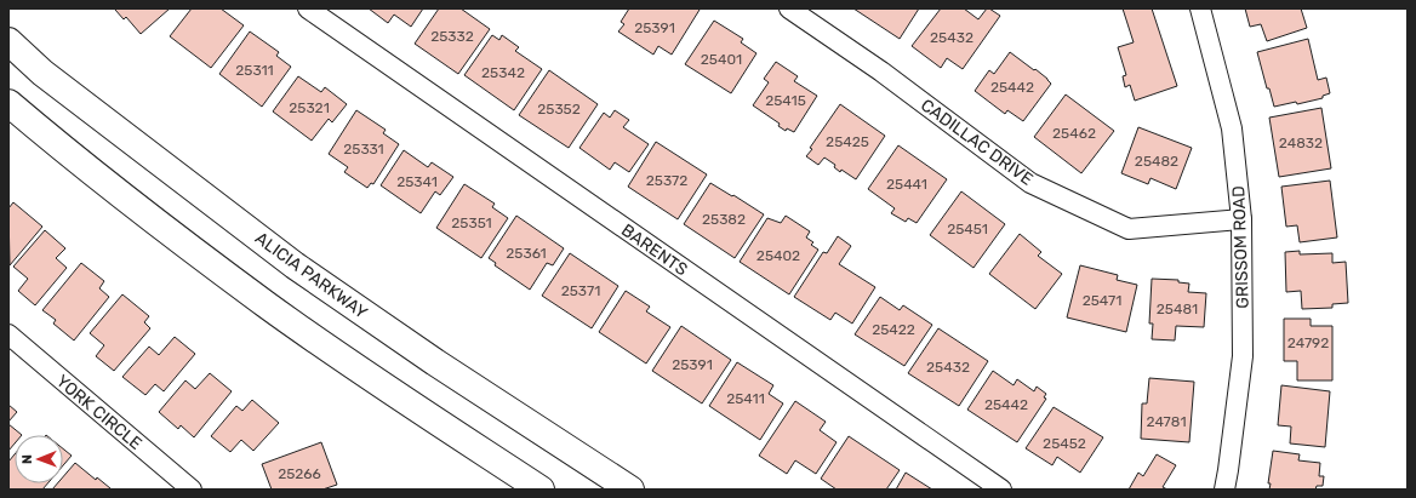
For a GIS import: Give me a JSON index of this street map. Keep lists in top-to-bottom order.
{
  "streets": {
    "main road": ["ALICIA PARKWAY"],
    "street": [
      "CADILLAC DRIVE",
      "GRISSOM ROAD",
      "BARENTS",
      "YORK CIRCLE"
    ]
  },
  "crossings": [
    ["CADILLAC DRIVE", "GRISSOM ROAD"]
  ],
  "house_numbers": [
    "25391",
    "25332",
    "25432",
    "25401",
    "25311",
    "25342",
    "25442",
    "25415",
    "25321",
    "25352",
    "25462",
    "25425",
    "24832",
    "25331",
    "25482",
    "25372",
    "25341",
    "25441",
    "25382",
    "25351",
    "25451",
    "25361",
    "25402",
    "25371",
    "25471",
    "25481",
    "25422",
    "24792",
    "25391",
    "25432",
    "25411",
    "25442",
    "24781",
    "25452",
    "25266"
  ],
  "north": "left"
}
